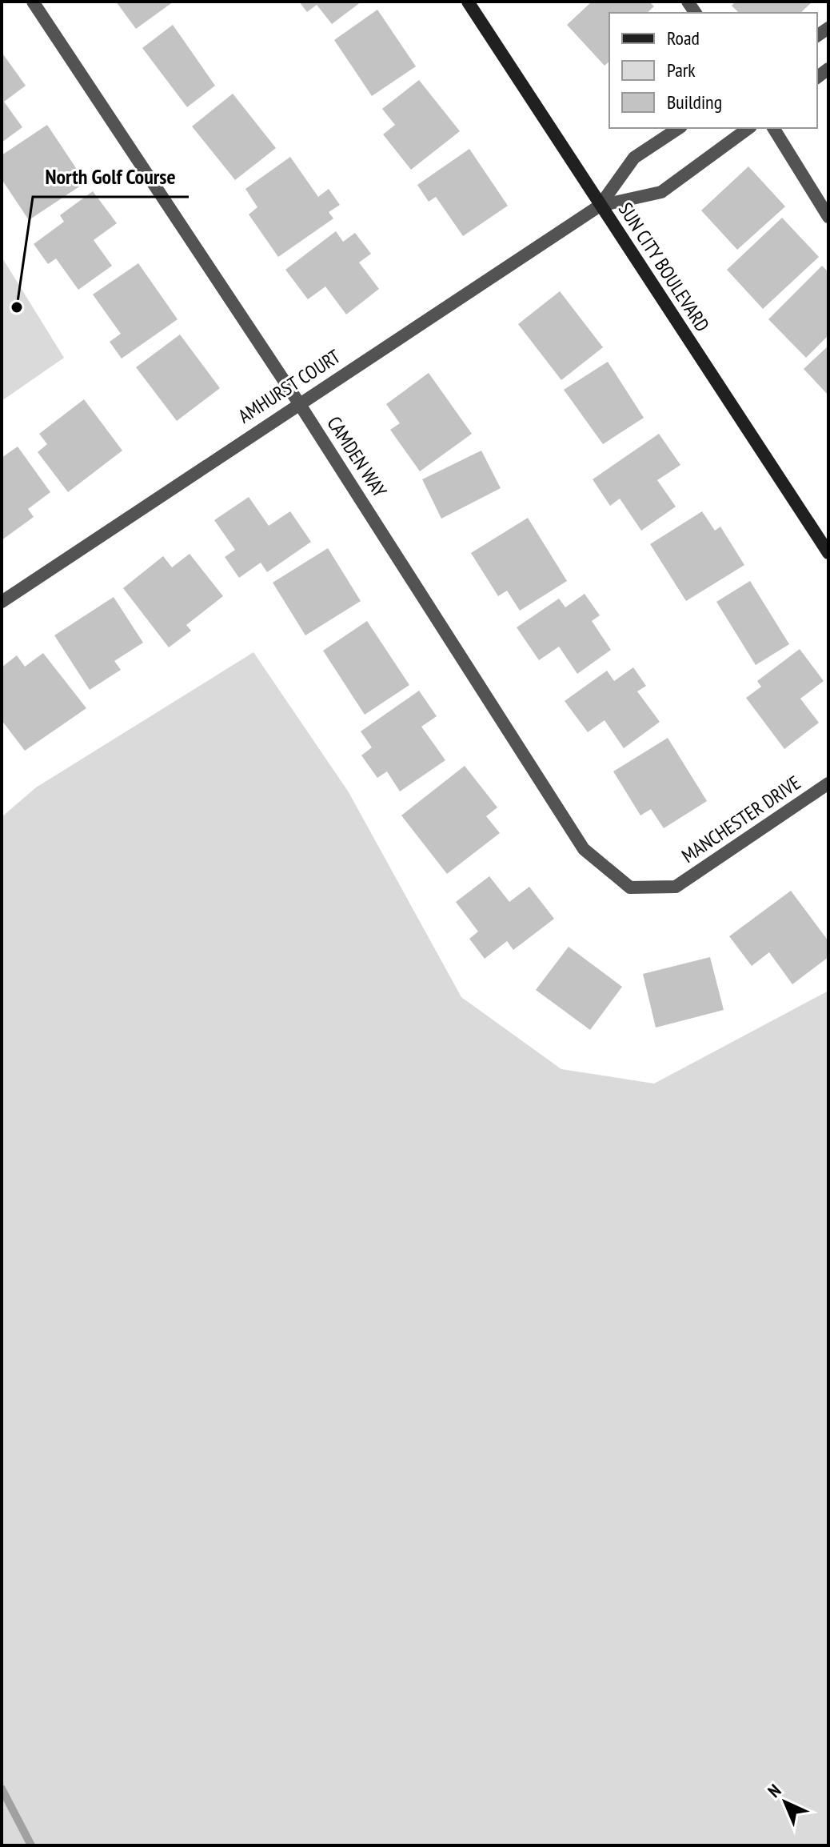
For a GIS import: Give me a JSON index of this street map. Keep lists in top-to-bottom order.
{
  "streets": {
    "street": [
      "SUN CITY BOULEVARD",
      "AMHURST COURT",
      "CAMDEN WAY",
      "MANCHESTER DRIVE"
    ]
  },
  "crossings": [
    ["SUN CITY BOULEVARD", "AMHURST COURT"],
    ["AMHURST COURT", "CAMDEN WAY"],
    ["CAMDEN WAY", "MANCHESTER DRIVE"]
  ],
  "places": ["North Golf Course"],
  "legend": ["Road", "Park", "Building"],
  "north": "top left"
}
